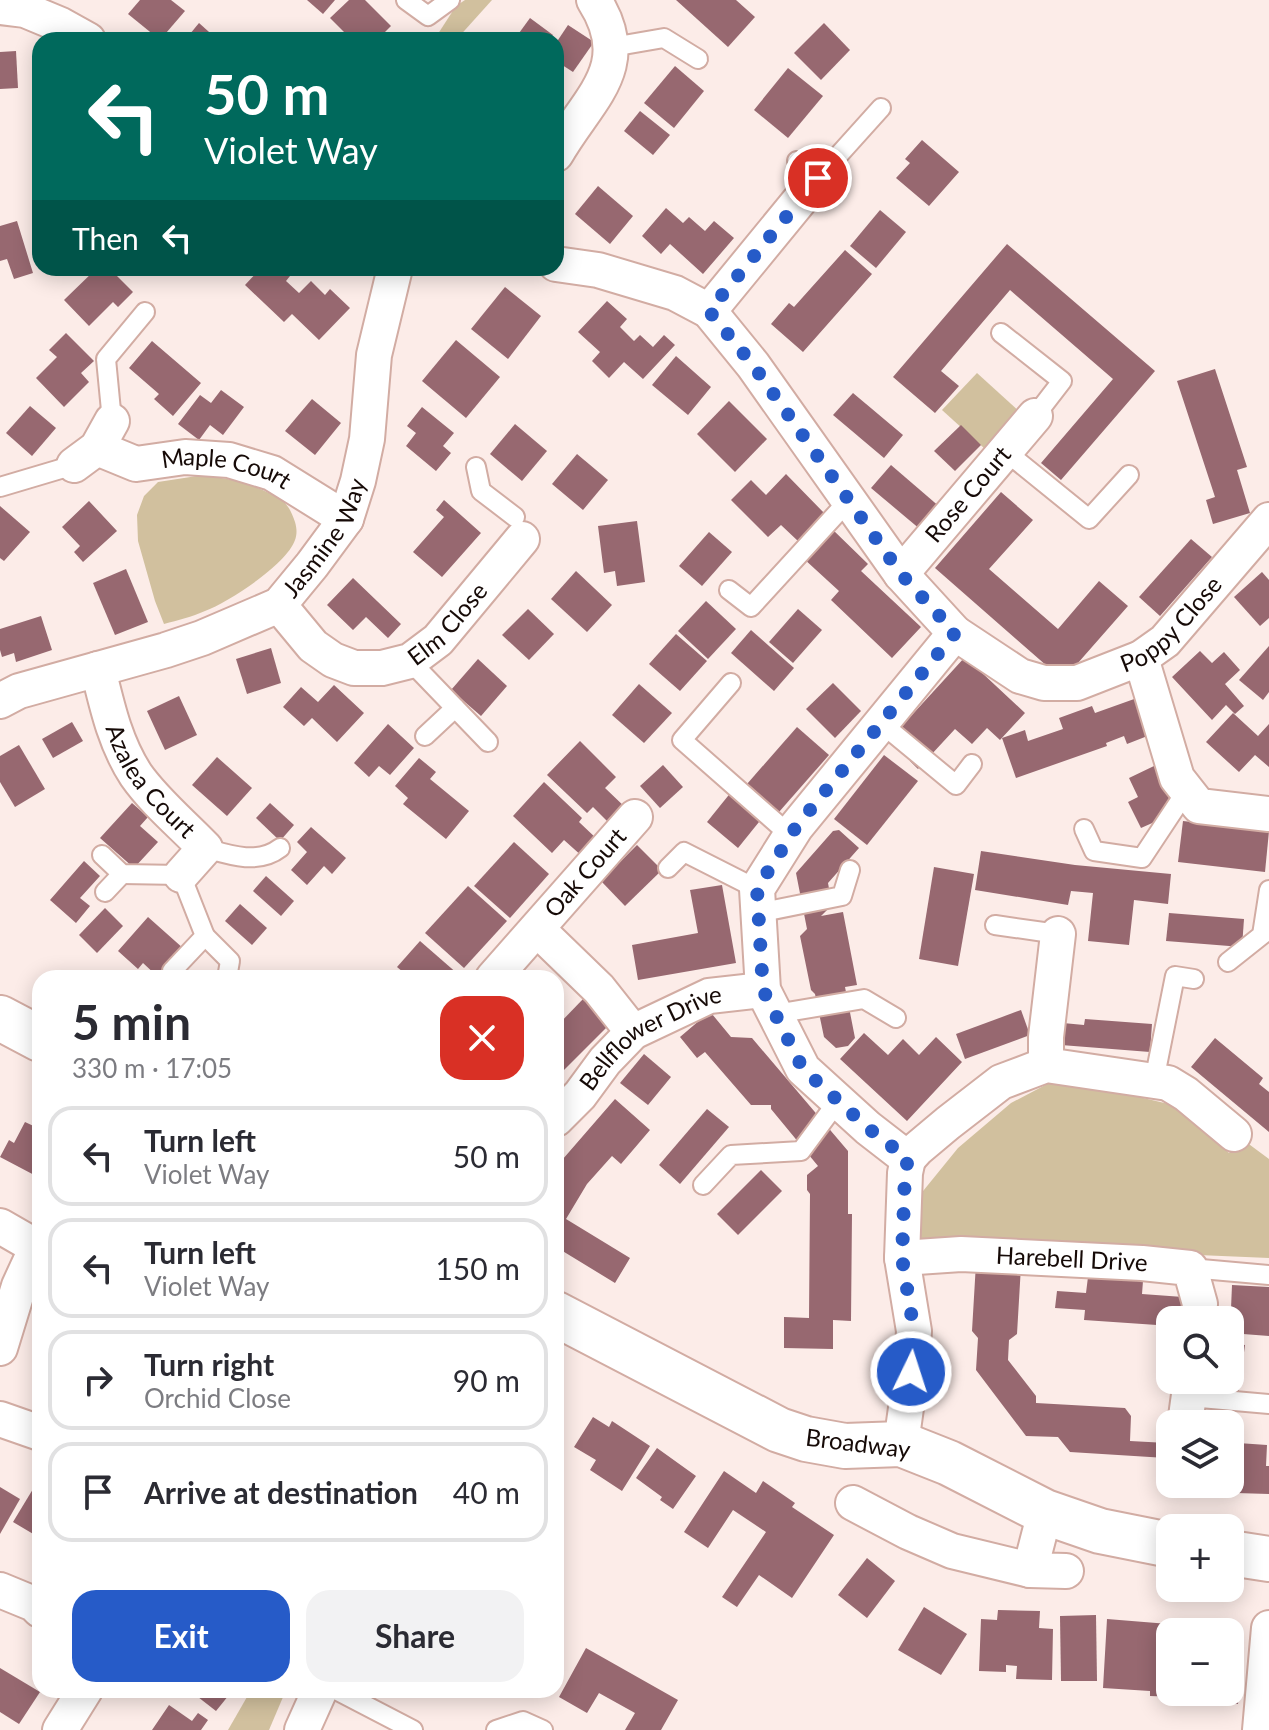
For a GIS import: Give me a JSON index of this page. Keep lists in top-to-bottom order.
{
  "streets": {
    "main road": ["Broadway"],
    "street": [
      "Maple Court",
      "Rose Court",
      "Jasmine Way",
      "Elm Close",
      "Poppy Close",
      "Azalea Court",
      "Oak Court",
      "Bellflower Drive",
      "Harebell Drive"
    ]
  },
  "crossings": [
    ["Maple Court", "Jasmine Way"],
    ["Jasmine Way", "Elm Close"],
    ["Jasmine Way", "Azalea Court"],
    ["Oak Court", "Bellflower Drive"]
  ],
  "page": {
    "turn": ["50 m", "Violet Way"],
    "then": "Then",
    "heading": ["5 min", "330 m · 17:05"],
    "list": [
      {
        "name": "Turn left",
        "note": "Violet Way",
        "value": "50 m"
      },
      {
        "name": "Turn left",
        "note": "Violet Way",
        "value": "150 m"
      },
      {
        "name": "Turn right",
        "note": "Orchid Close",
        "value": "90 m"
      },
      {
        "name": "Arrive at destination",
        "value": "40 m"
      }
    ],
    "map_buttons": ["+", "−"],
    "buttons": ["Exit", "Share"]
  }
}
